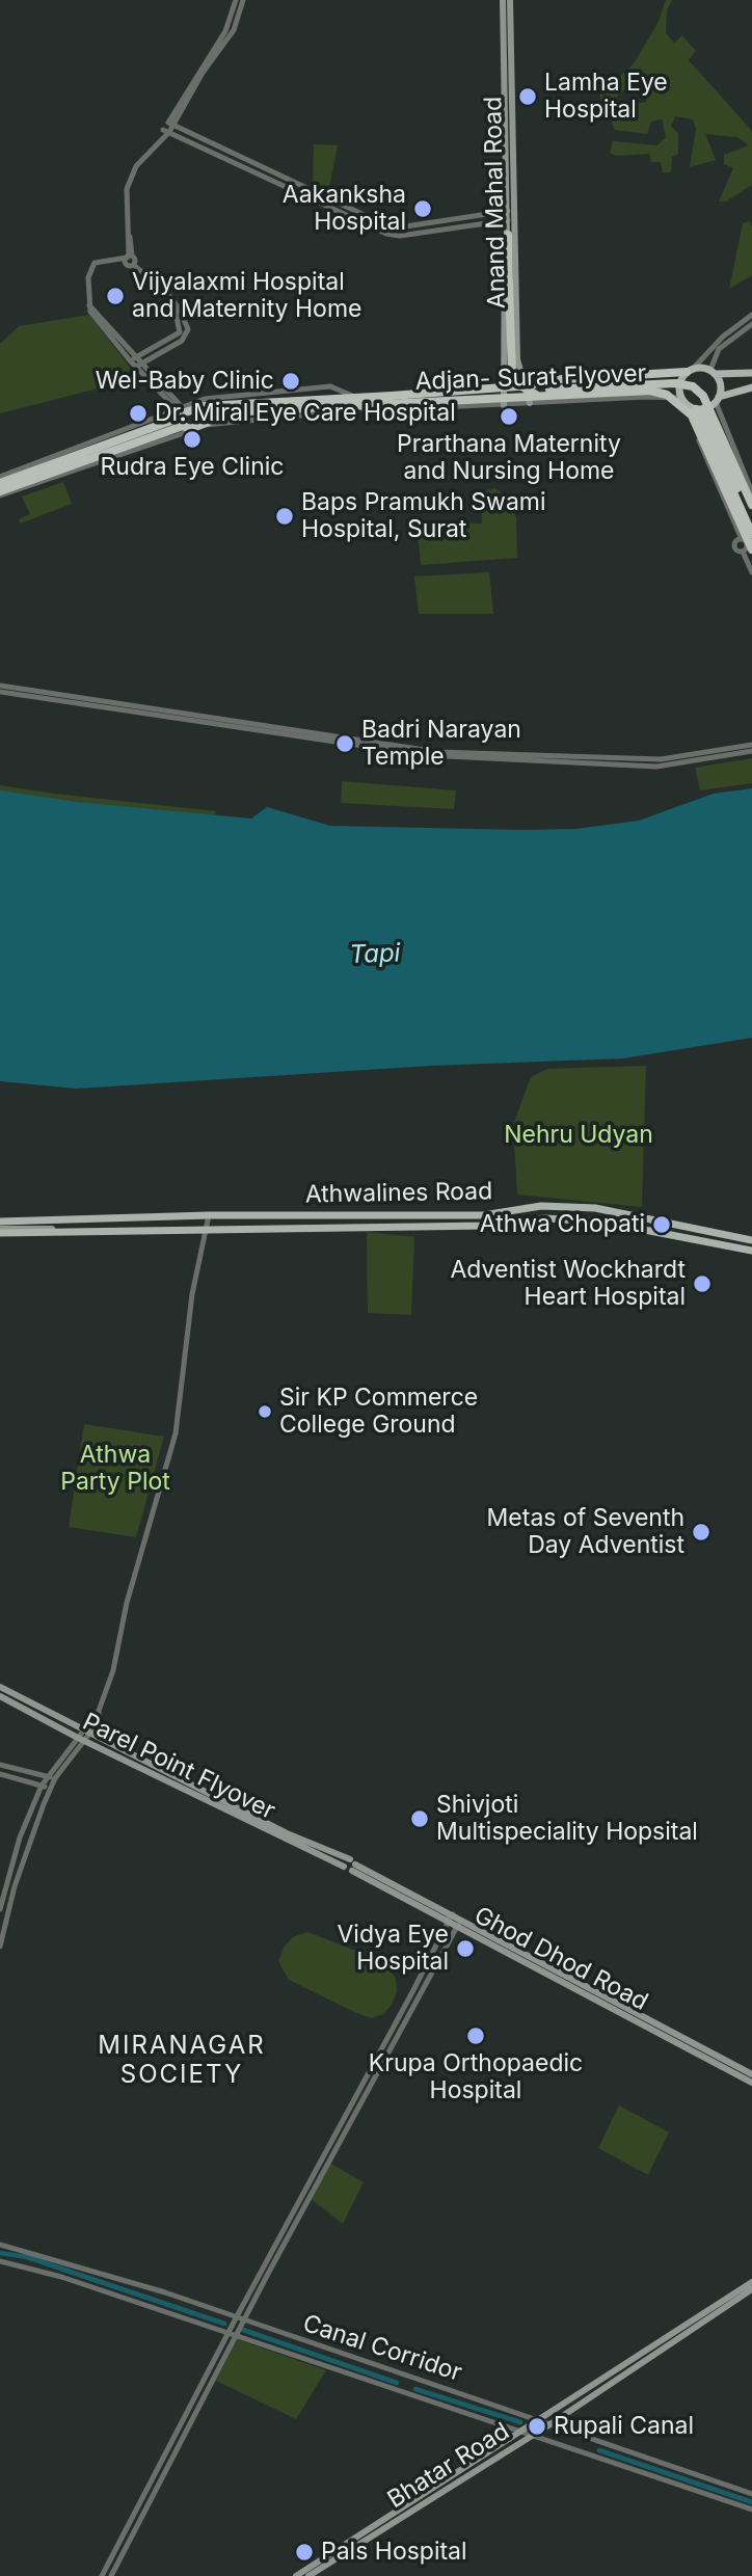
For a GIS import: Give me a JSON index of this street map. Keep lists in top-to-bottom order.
{
  "streets": {
    "highway": ["Adjan- Surat Flyover"],
    "main road": [
      "Anand Mahal Road",
      "Athwalines Road",
      "Parel Point Flyover",
      "Ghod Dhod Road",
      "Bhatar Road"
    ],
    "street": ["Canal Corridor"]
  },
  "crossings": [
    ["Anand Mahal Road", "Adjan- Surat Flyover"],
    ["Canal Corridor", "Bhatar Road"]
  ],
  "districts": ["MIRANAGAR SOCIETY"],
  "water": ["Tapi"],
  "parks": ["Nehru Udyan", "Athwa Party Plot"],
  "places": [
    "Lamha Eye Hospital",
    "Aakanksha Hospital",
    "Vijyalaxmi Hospital and Maternity Home",
    "Wel-Baby Clinic",
    "Dr. Miral Eye Care Hospital",
    "Prarthana Maternity and Nursing Home",
    "Rudra Eye Clinic",
    "Baps Pramukh Swami Hospital, Surat",
    "Badri Narayan Temple",
    "Athwa Chopati",
    "Adventist Wockhardt Heart Hospital",
    "Sir KP Commerce College Ground",
    "Metas of Seventh Day Adventist",
    "Shivjoti Multispeciality Hopsital",
    "Vidya Eye Hospital",
    "Krupa Orthopaedic Hospital",
    "Rupali Canal",
    "Pals Hospital"
  ]
}
